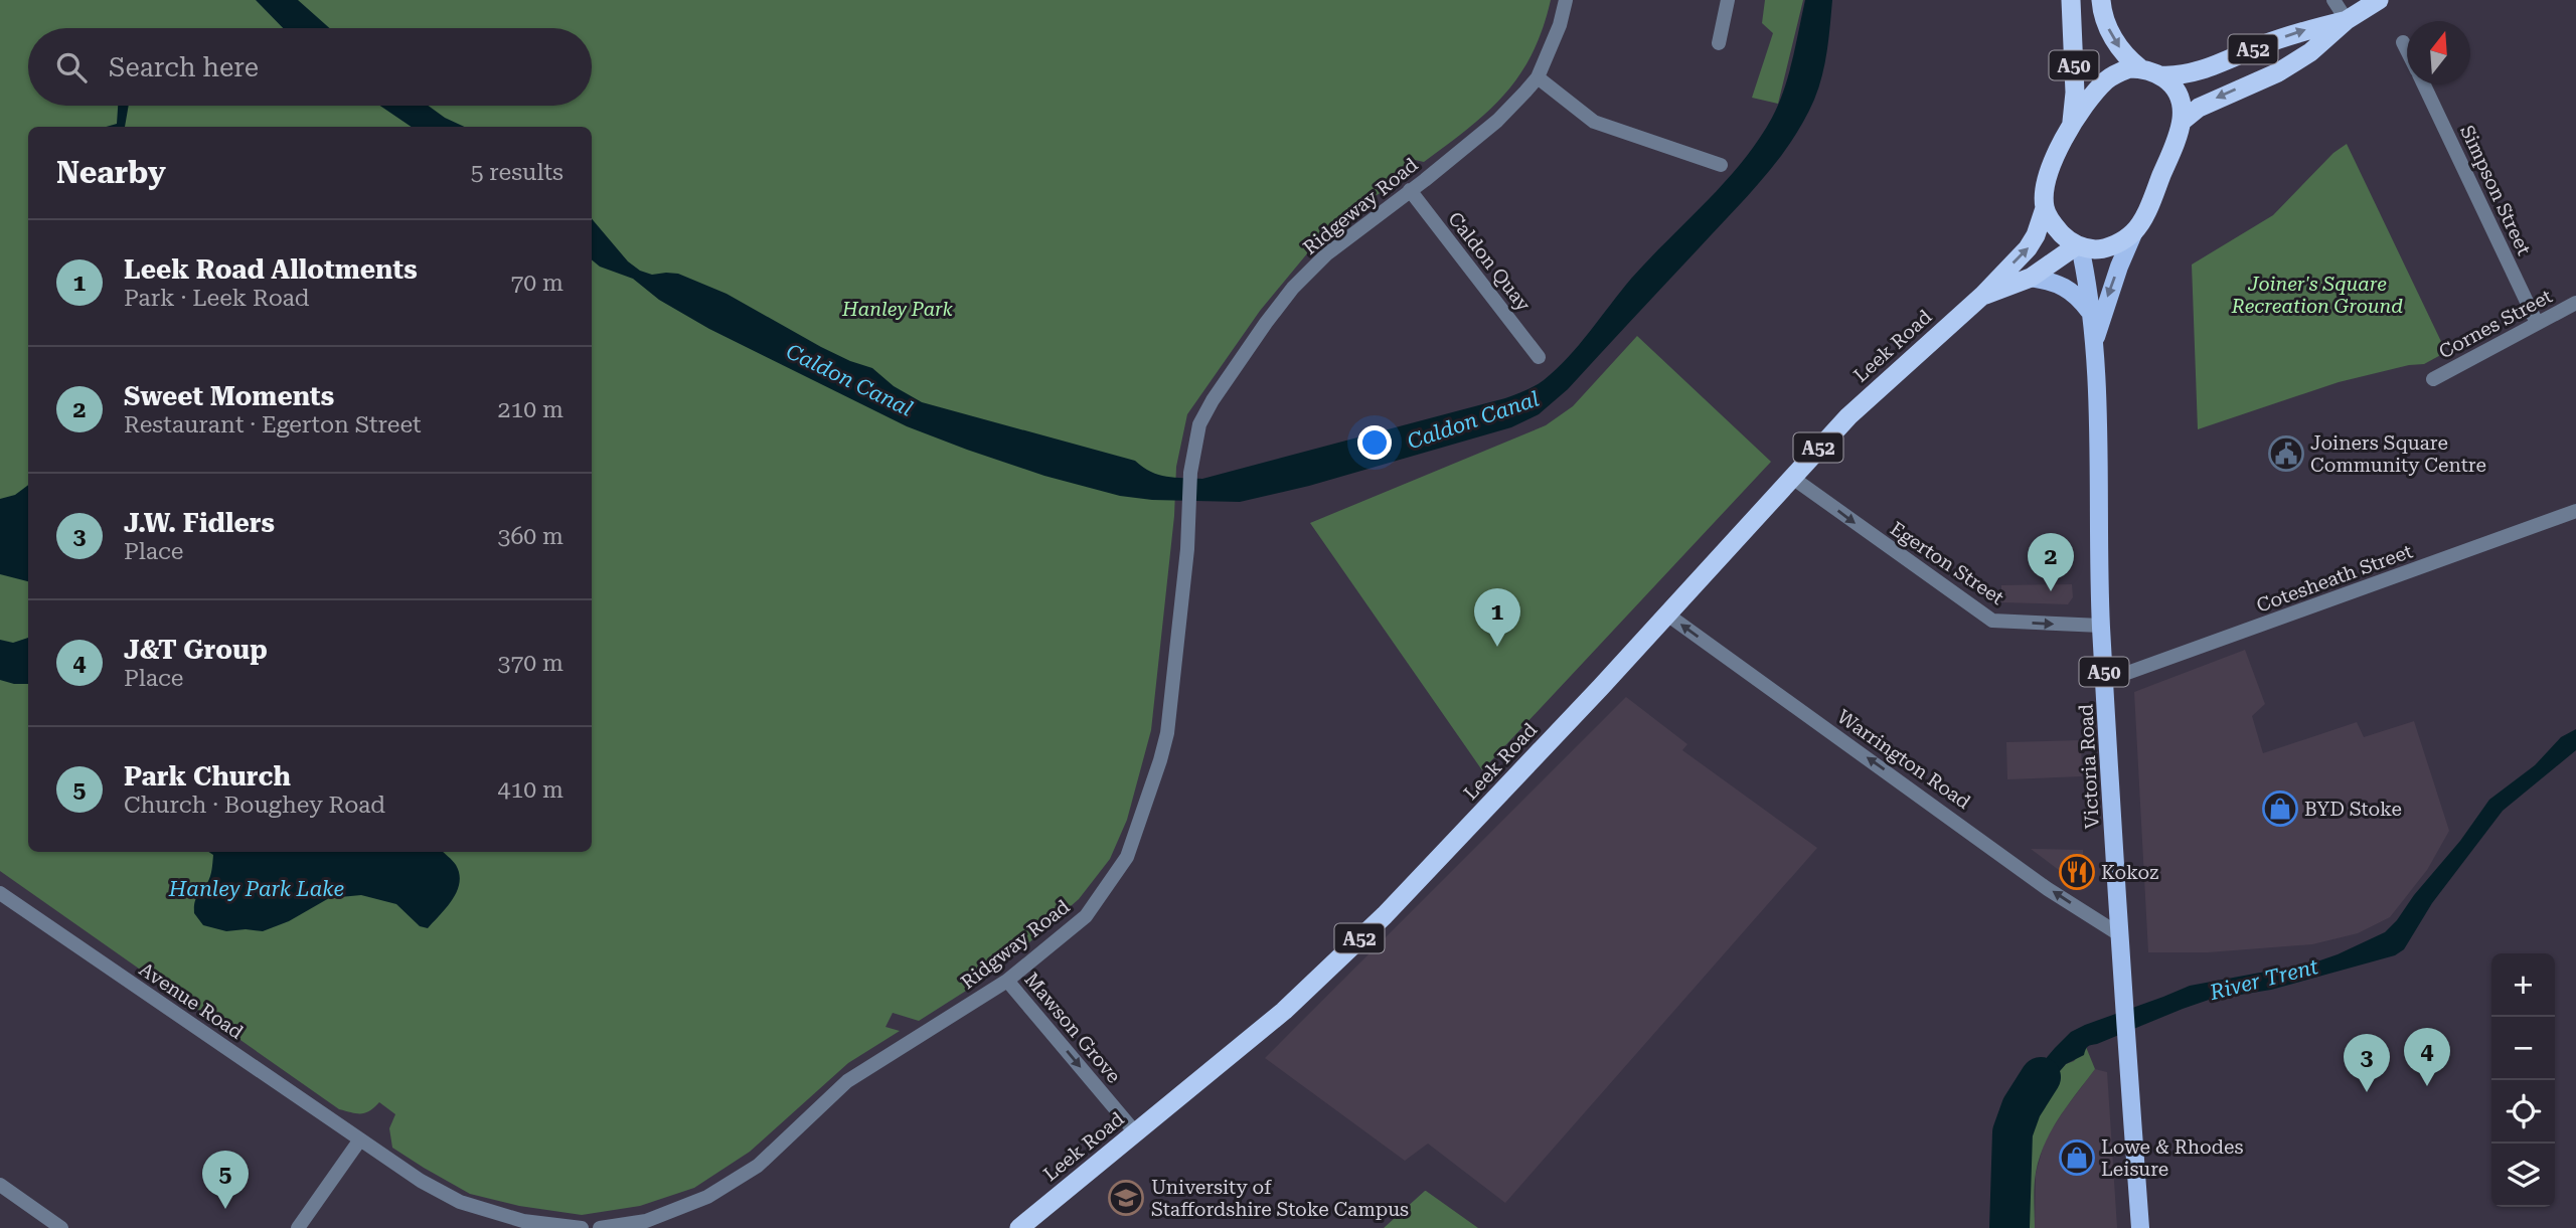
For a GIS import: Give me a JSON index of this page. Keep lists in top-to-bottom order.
{
  "streets": {
    "highway": ["A52", "A50", "Leek Road"],
    "main road": ["Victoria Road"],
    "street": [
      "Simpson Street",
      "Ridgeway Road",
      "Caldon Quay",
      "Cornes Street",
      "Egerton Street",
      "Cotesheath Street",
      "Warrington Road",
      "Ridgway Road",
      "Avenue Road",
      "Mawson Grove"
    ]
  },
  "crossings": [
    ["A52", "A50"],
    ["A52", "Leek Road"],
    ["A52", "Victoria Road"],
    ["A50", "Leek Road"],
    ["A50", "Victoria Road"],
    ["Simpson Street", "Cornes Street"],
    ["Ridgeway Road", "Caldon Quay"],
    ["Ridgeway Road", "Ridgway Road"],
    ["Leek Road", "Egerton Street"],
    ["Leek Road", "Warrington Road"],
    ["Leek Road", "Victoria Road"],
    ["Leek Road", "Mawson Grove"],
    ["Egerton Street", "Victoria Road"],
    ["Cotesheath Street", "Victoria Road"],
    ["Warrington Road", "Victoria Road"],
    ["Ridgway Road", "Mawson Grove"]
  ],
  "one_way": ["Egerton Street", "Warrington Road", "Mawson Grove"],
  "water": ["Caldon Canal", "Hanley Park Lake", "River Trent"],
  "parks": ["Joiner's Square Recreation Ground", "Hanley Park"],
  "places": {
    "public building": ["Joiners Square Community Centre"],
    "shop": ["BYD Stoke", "Lowe & Rhodes Leisure"],
    "restaurant": ["Kokoz"],
    "school or university": ["University of Staffordshire Stoke Campus"]
  },
  "north": "top",
  "page": {
    "search": "Search here",
    "heading": ["Nearby", "5 results"],
    "list": [
      {
        "mark": "1",
        "name": "Leek Road Allotments",
        "note": "Park · Leek Road",
        "value": "70 m"
      },
      {
        "mark": "2",
        "name": "Sweet Moments",
        "note": "Restaurant · Egerton Street",
        "value": "210 m"
      },
      {
        "mark": "3",
        "name": "J.W. Fidlers",
        "note": "Place",
        "value": "360 m"
      },
      {
        "mark": "4",
        "name": "J&T Group",
        "note": "Place",
        "value": "370 m"
      },
      {
        "mark": "5",
        "name": "Park Church",
        "note": "Church · Boughey Road",
        "value": "410 m"
      }
    ],
    "pins": [
      "2",
      "1",
      "4",
      "3",
      "5"
    ],
    "map_buttons": ["+", "−"]
  }
}
